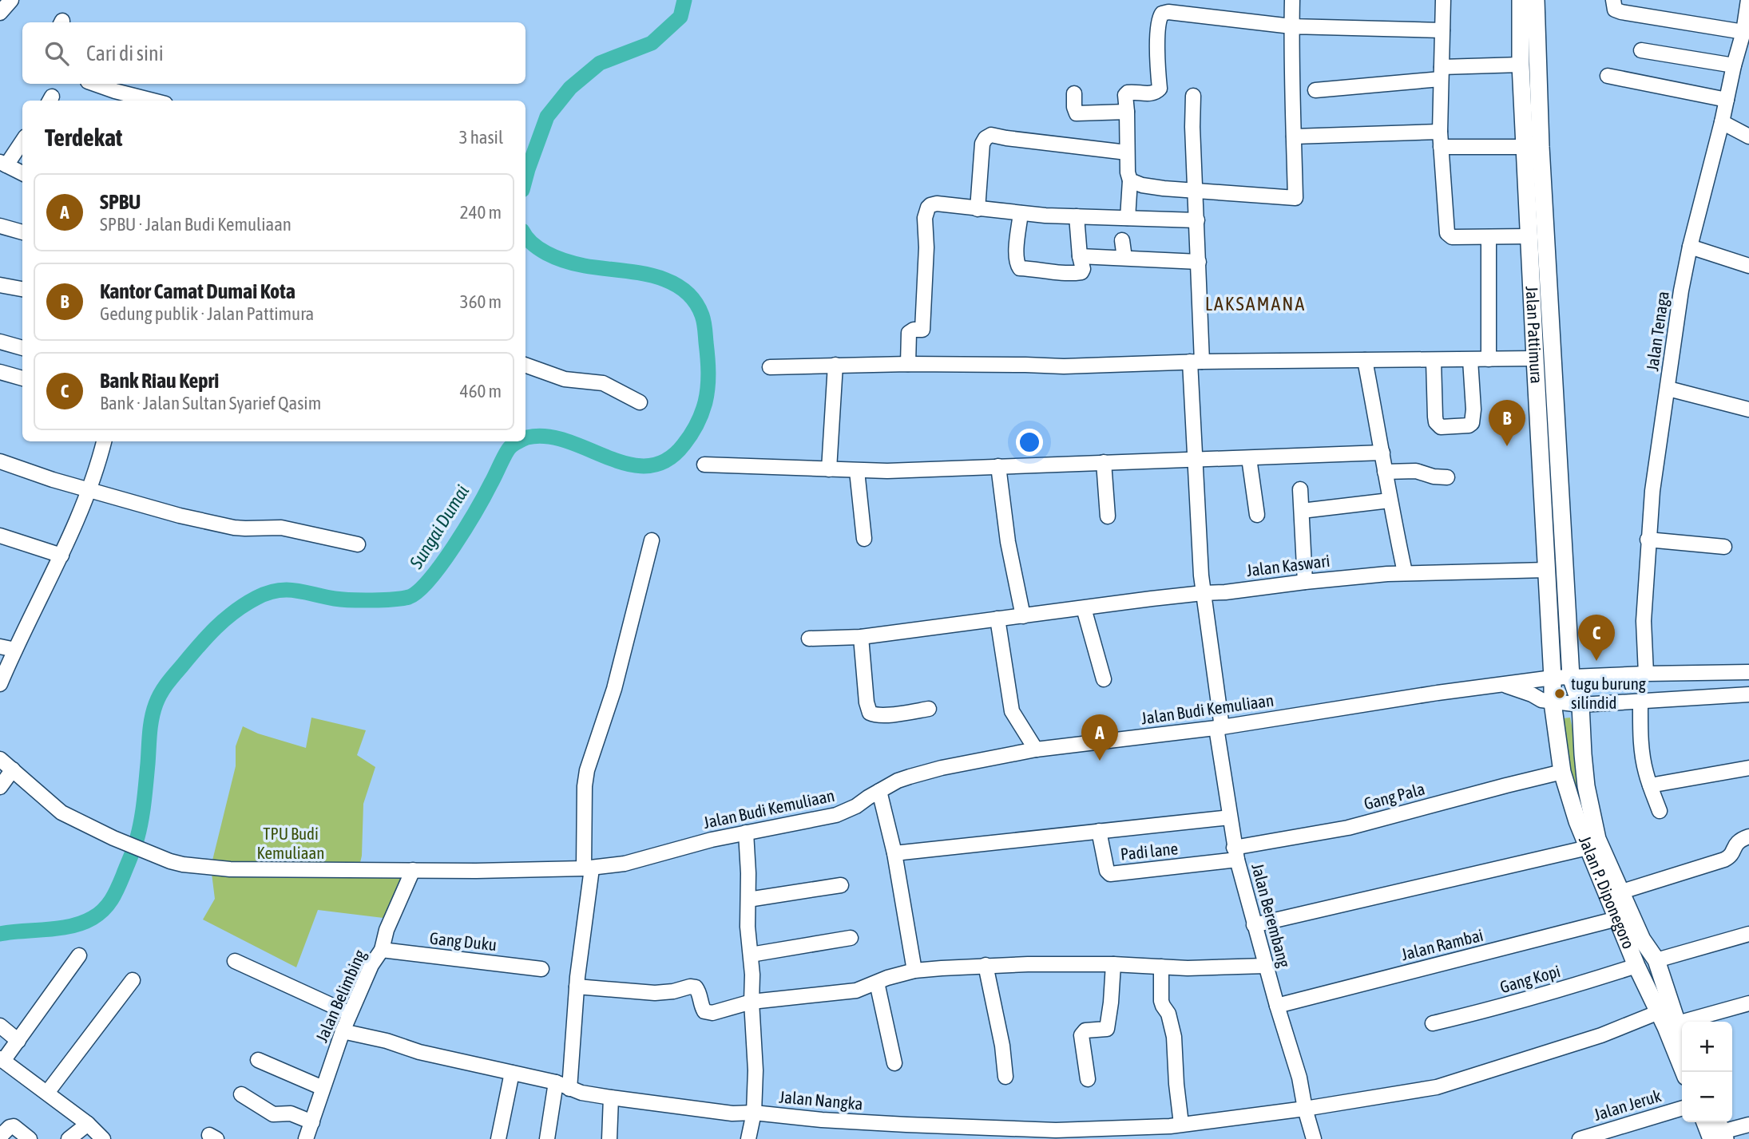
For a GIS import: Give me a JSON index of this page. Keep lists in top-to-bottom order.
{
  "streets": {
    "main road": ["Jalan Pattimura", "Jalan P. Diponegoro"],
    "street": [
      "Jalan Tenaga",
      "Jalan Kaswari",
      "Jalan Budi Kemuliaan",
      "Gang Pala",
      "Padi lane",
      "Jalan Berembang",
      "Gang Duku",
      "Jalan Rambai",
      "Gang Kopi",
      "Jalan Belimbing",
      "Jalan Nangka",
      "Jalan Jeruk"
    ]
  },
  "crossings": [
    ["Jalan Tenaga", "Jalan Budi Kemuliaan"],
    ["Jalan Pattimura", "Jalan Kaswari"],
    ["Jalan Pattimura", "Jalan Budi Kemuliaan"],
    ["Jalan Pattimura", "Jalan P. Diponegoro"],
    ["Jalan Kaswari", "Jalan Berembang"],
    ["Jalan Budi Kemuliaan", "Jalan P. Diponegoro"],
    ["Jalan Budi Kemuliaan", "Jalan Berembang"],
    ["Jalan Budi Kemuliaan", "Jalan Belimbing"],
    ["Gang Pala", "Padi lane"],
    ["Gang Pala", "Jalan P. Diponegoro"],
    ["Gang Pala", "Jalan Berembang"],
    ["Padi lane", "Jalan Berembang"],
    ["Jalan P. Diponegoro", "Jalan Rambai"],
    ["Jalan P. Diponegoro", "Gang Kopi"],
    ["Jalan P. Diponegoro", "Jalan Nangka"],
    ["Jalan Berembang", "Jalan Rambai"],
    ["Jalan Berembang", "Jalan Nangka"],
    ["Gang Duku", "Jalan Belimbing"],
    ["Jalan Belimbing", "Jalan Nangka"]
  ],
  "districts": ["LAKSAMANA"],
  "water": ["Sungai Dumai"],
  "parks": ["TPU Budi Kemuliaan"],
  "places": ["tugu burung silindid"],
  "page": {
    "search": "Cari di sini",
    "heading": ["Terdekat", "3 hasil"],
    "list": [
      {
        "mark": "A",
        "name": "SPBU",
        "note": "SPBU · Jalan Budi Kemuliaan",
        "value": "240 m"
      },
      {
        "mark": "B",
        "name": "Kantor Camat Dumai Kota",
        "note": "Gedung publik · Jalan Pattimura",
        "value": "360 m"
      },
      {
        "mark": "C",
        "name": "Bank Riau Kepri",
        "note": "Bank · Jalan Sultan Syarief Qasim",
        "value": "460 m"
      }
    ],
    "pins": ["B", "C", "A"],
    "map_buttons": ["+", "−"]
  }
}
